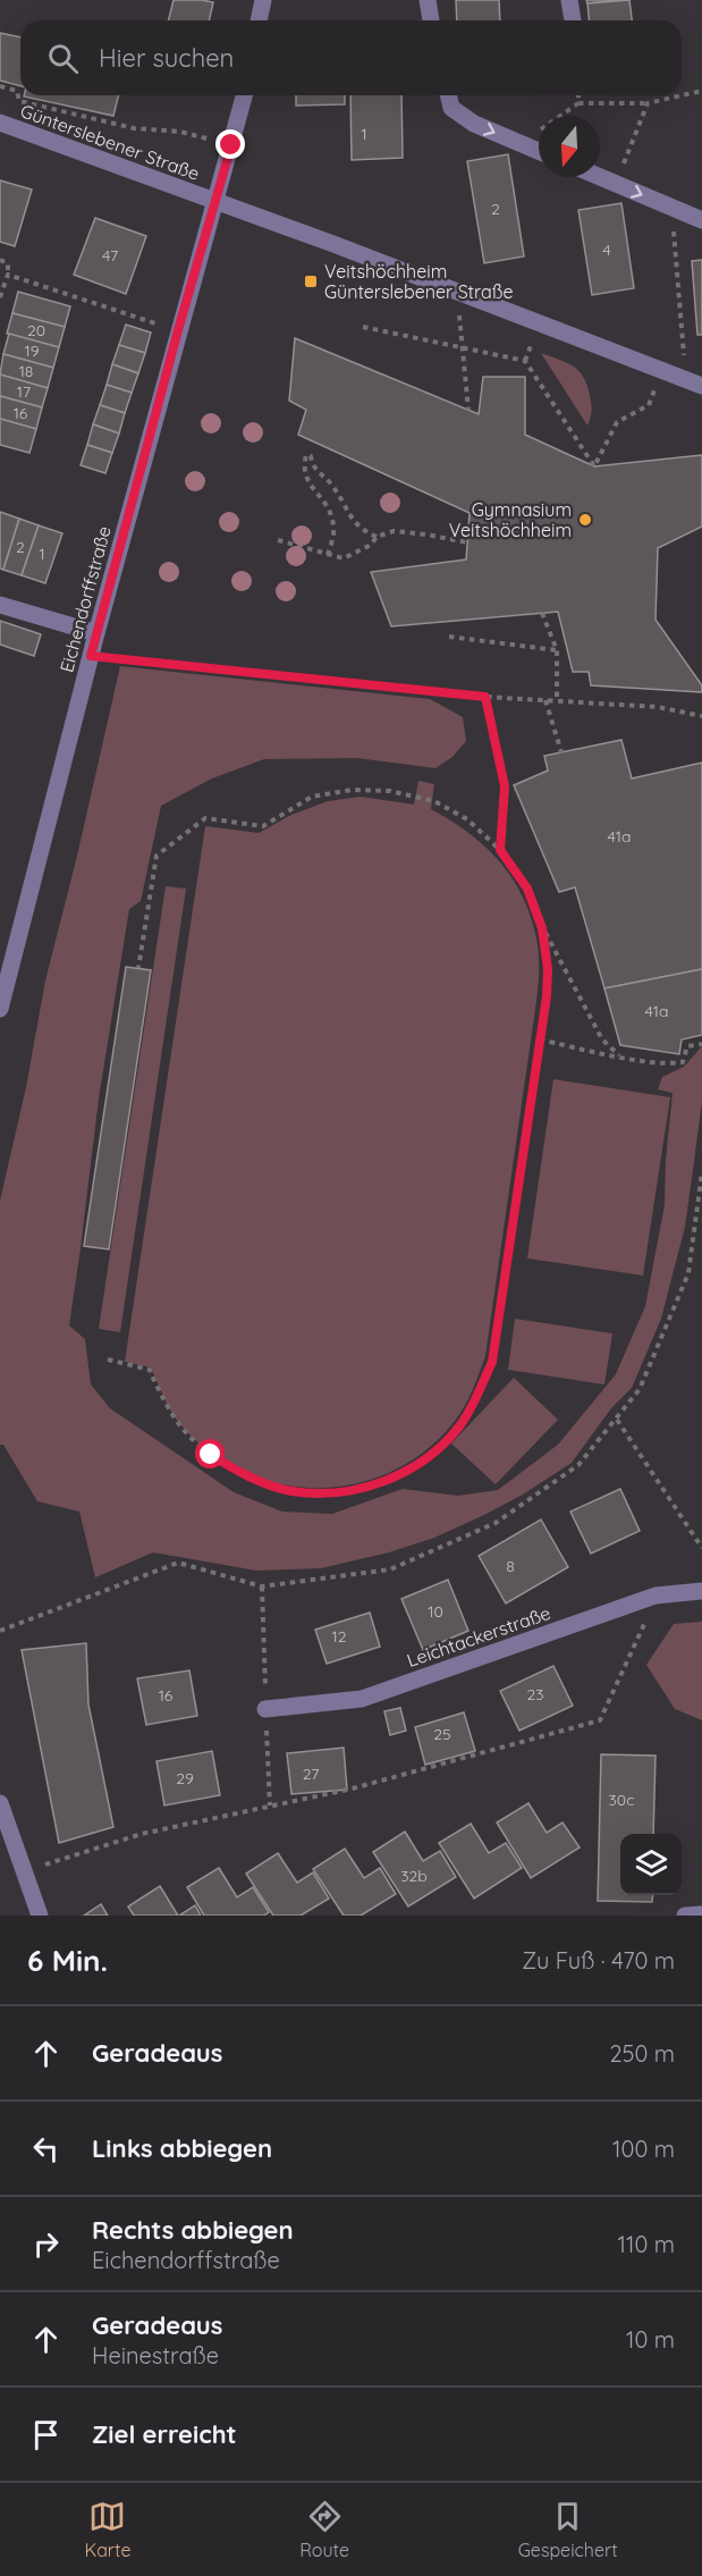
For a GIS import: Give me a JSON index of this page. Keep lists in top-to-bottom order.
{
  "streets": {
    "street": ["Günterslebener Straße", "Eichendorffstraße", "Leichtackerstraße"]
  },
  "crossings": [
    ["Günterslebener Straße", "Eichendorffstraße"]
  ],
  "places": {
    "transit": ["Veitshöchheim Günterslebener Straße"],
    "other": ["Gymnasium Veitshöchheim"]
  },
  "house_numbers": [
    "1",
    "2",
    "4",
    "47",
    "20",
    "19",
    "18",
    "17",
    "16",
    "2",
    "1",
    "41a",
    "41a",
    "8",
    "10",
    "12",
    "23",
    "16",
    "25",
    "27",
    "29",
    "30c",
    "32b"
  ],
  "north": "bottom",
  "page": {
    "search": "Hier suchen",
    "heading": ["6 Min.", "Zu Fuß · 470 m"],
    "list": [
      ["Geradeaus", "250 m"],
      ["Links abbiegen", "100 m"],
      ["Rechts abbiegen", "Eichendorffstraße", "110 m"],
      ["Geradeaus", "Heinestraße", "10 m"],
      "Ziel erreicht"
    ],
    "nav": ["Karte", "Route", "Gespeichert"]
  }
}
